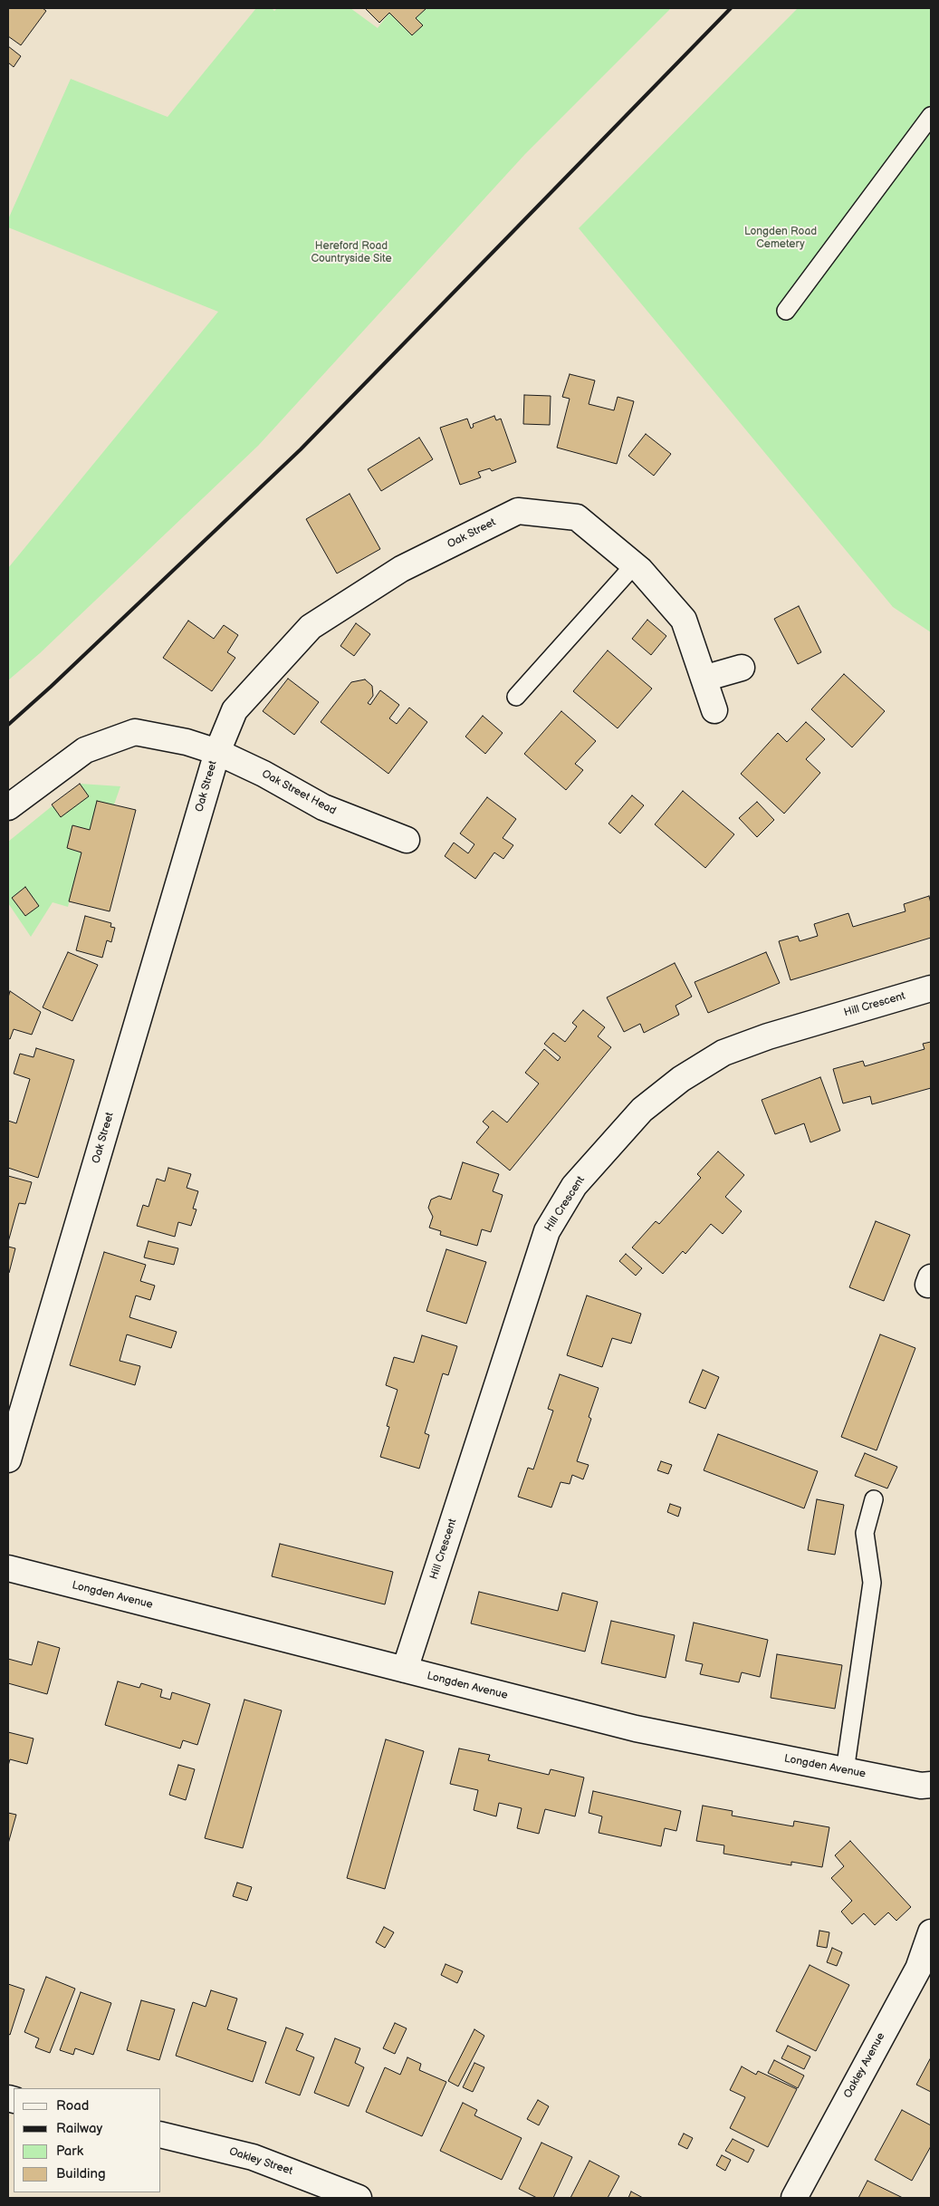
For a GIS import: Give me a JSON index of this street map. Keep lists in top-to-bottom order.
{
  "streets": {
    "street": [
      "Oak Street",
      "Oak Street Head",
      "Hill Crescent",
      "Longden Avenue",
      "Oakley Avenue",
      "Oakley Street"
    ]
  },
  "crossings": [
    ["Oak Street", "Oak Street Head"],
    ["Hill Crescent", "Longden Avenue"]
  ],
  "parks": ["Longden Road Cemetery", "Hereford Road Countryside Site"],
  "legend": [
    "Road",
    "Railway",
    "Park",
    "Building"
  ]
}
